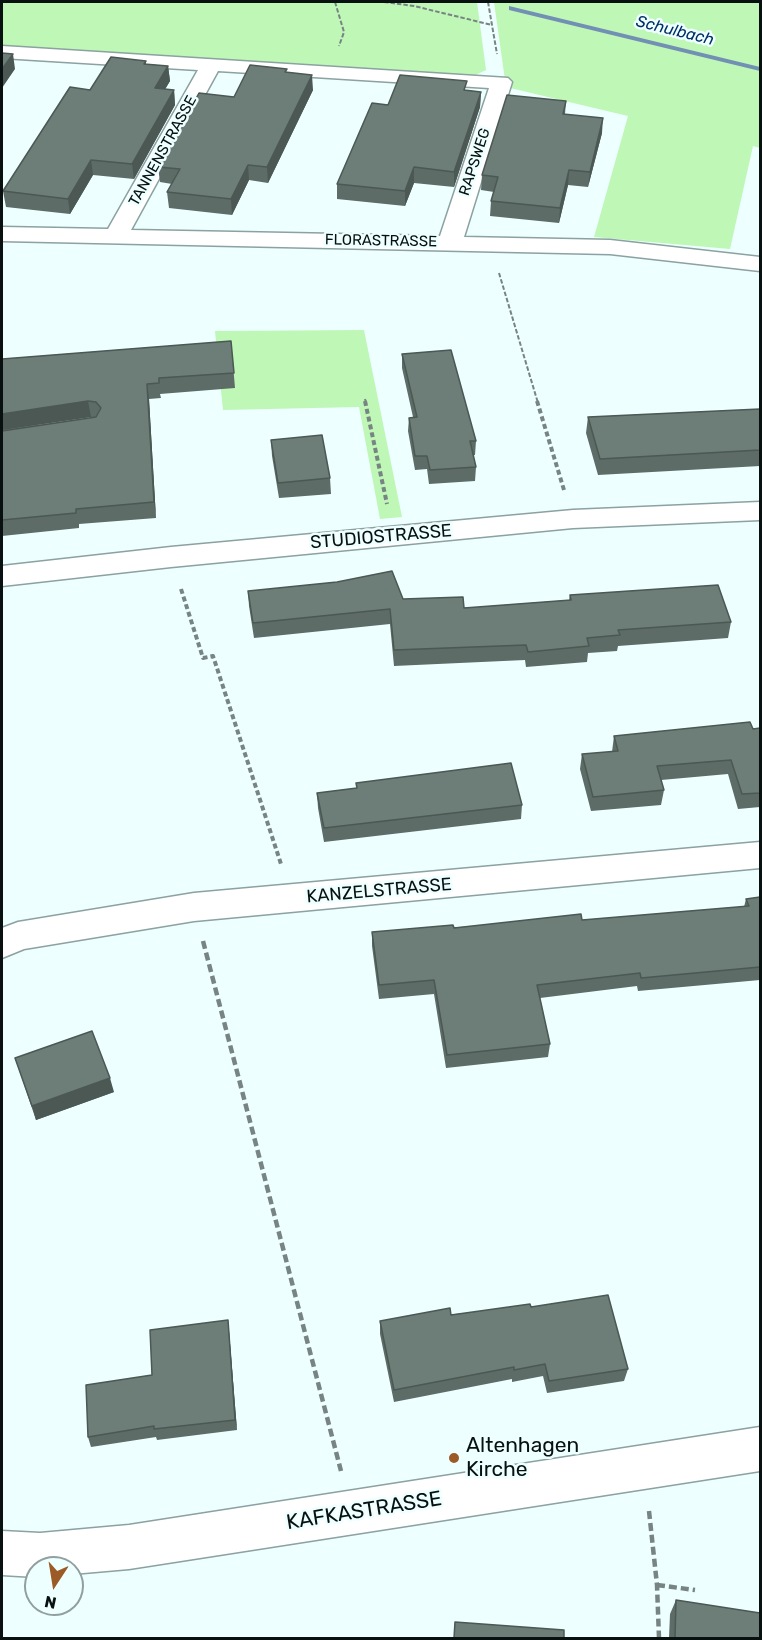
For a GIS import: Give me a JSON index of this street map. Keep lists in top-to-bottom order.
{
  "streets": {
    "street": [
      "TANNENSTRASSE",
      "RAPSWEG",
      "FLORASTRASSE",
      "STUDIOSTRASSE",
      "KANZELSTRASSE",
      "KAFKASTRASSE"
    ]
  },
  "crossings": [
    ["TANNENSTRASSE", "FLORASTRASSE"],
    ["RAPSWEG", "FLORASTRASSE"]
  ],
  "water": ["Schulbach"],
  "places": ["Altenhagen Kirche"],
  "north": "bottom"
}
